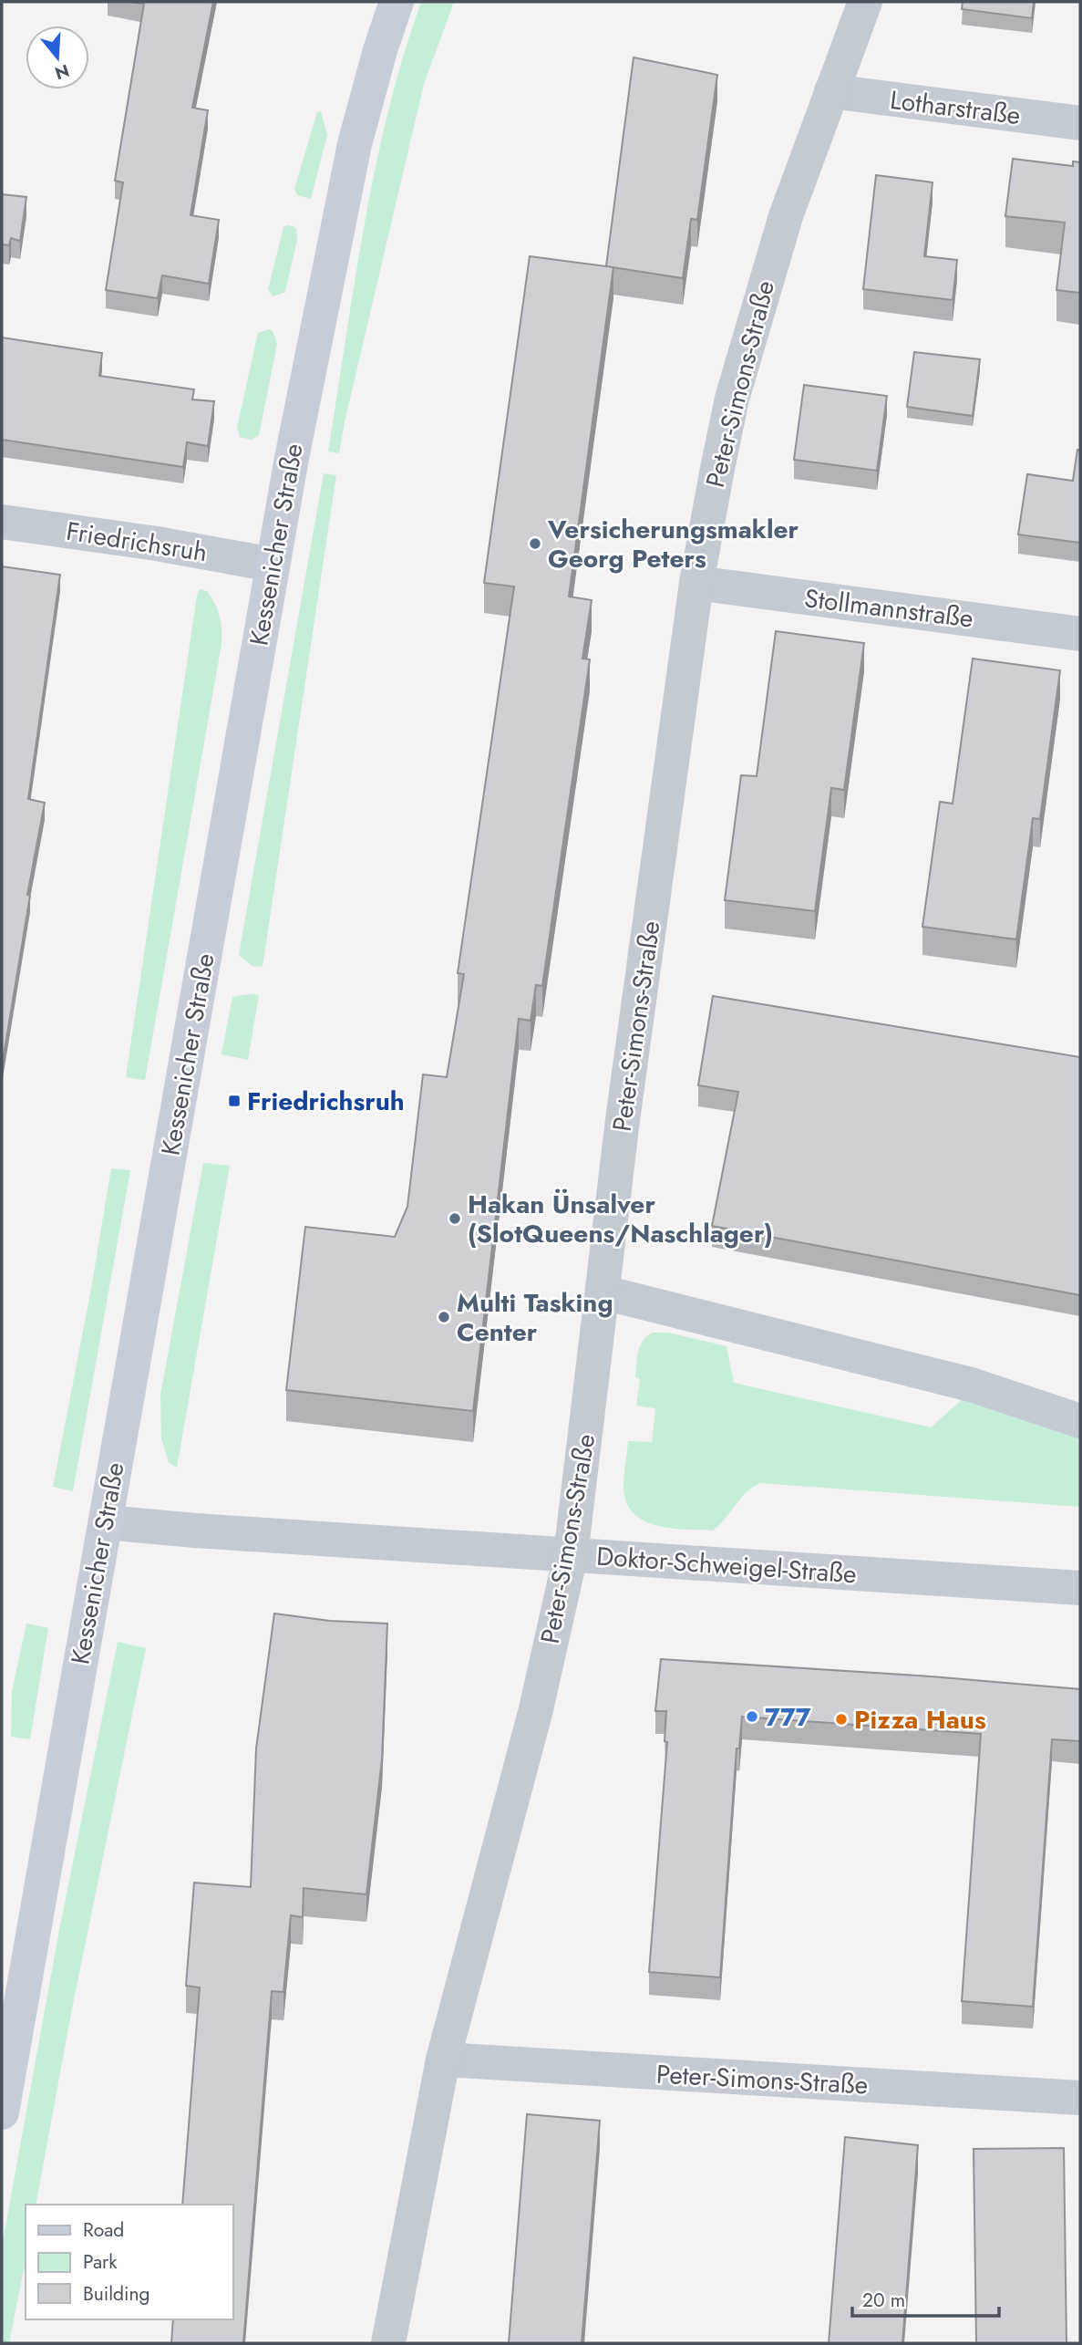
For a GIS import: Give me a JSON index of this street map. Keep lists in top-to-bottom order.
{
  "streets": {
    "main road": ["Kessenicher Straße"],
    "street": [
      "Lotharstraße",
      "Peter-Simons-Straße",
      "Friedrichsruh",
      "Stollmannstraße",
      "Doktor-Schweigel-Straße"
    ]
  },
  "crossings": [
    ["Lotharstraße", "Peter-Simons-Straße"],
    ["Peter-Simons-Straße", "Stollmannstraße"],
    ["Peter-Simons-Straße", "Doktor-Schweigel-Straße"],
    ["Friedrichsruh", "Kessenicher Straße"],
    ["Kessenicher Straße", "Doktor-Schweigel-Straße"]
  ],
  "places": {
    "other": [
      "Versicherungsmakler Georg Peters",
      "Hakan Ünsalver (SlotQueens/Naschlager)",
      "Multi Tasking Center",
      "777",
      "Pizza Haus"
    ],
    "transit": ["Friedrichsruh"]
  },
  "legend": ["Road", "Park", "Building"],
  "scale_bar": "20 m",
  "north": "bottom"
}
